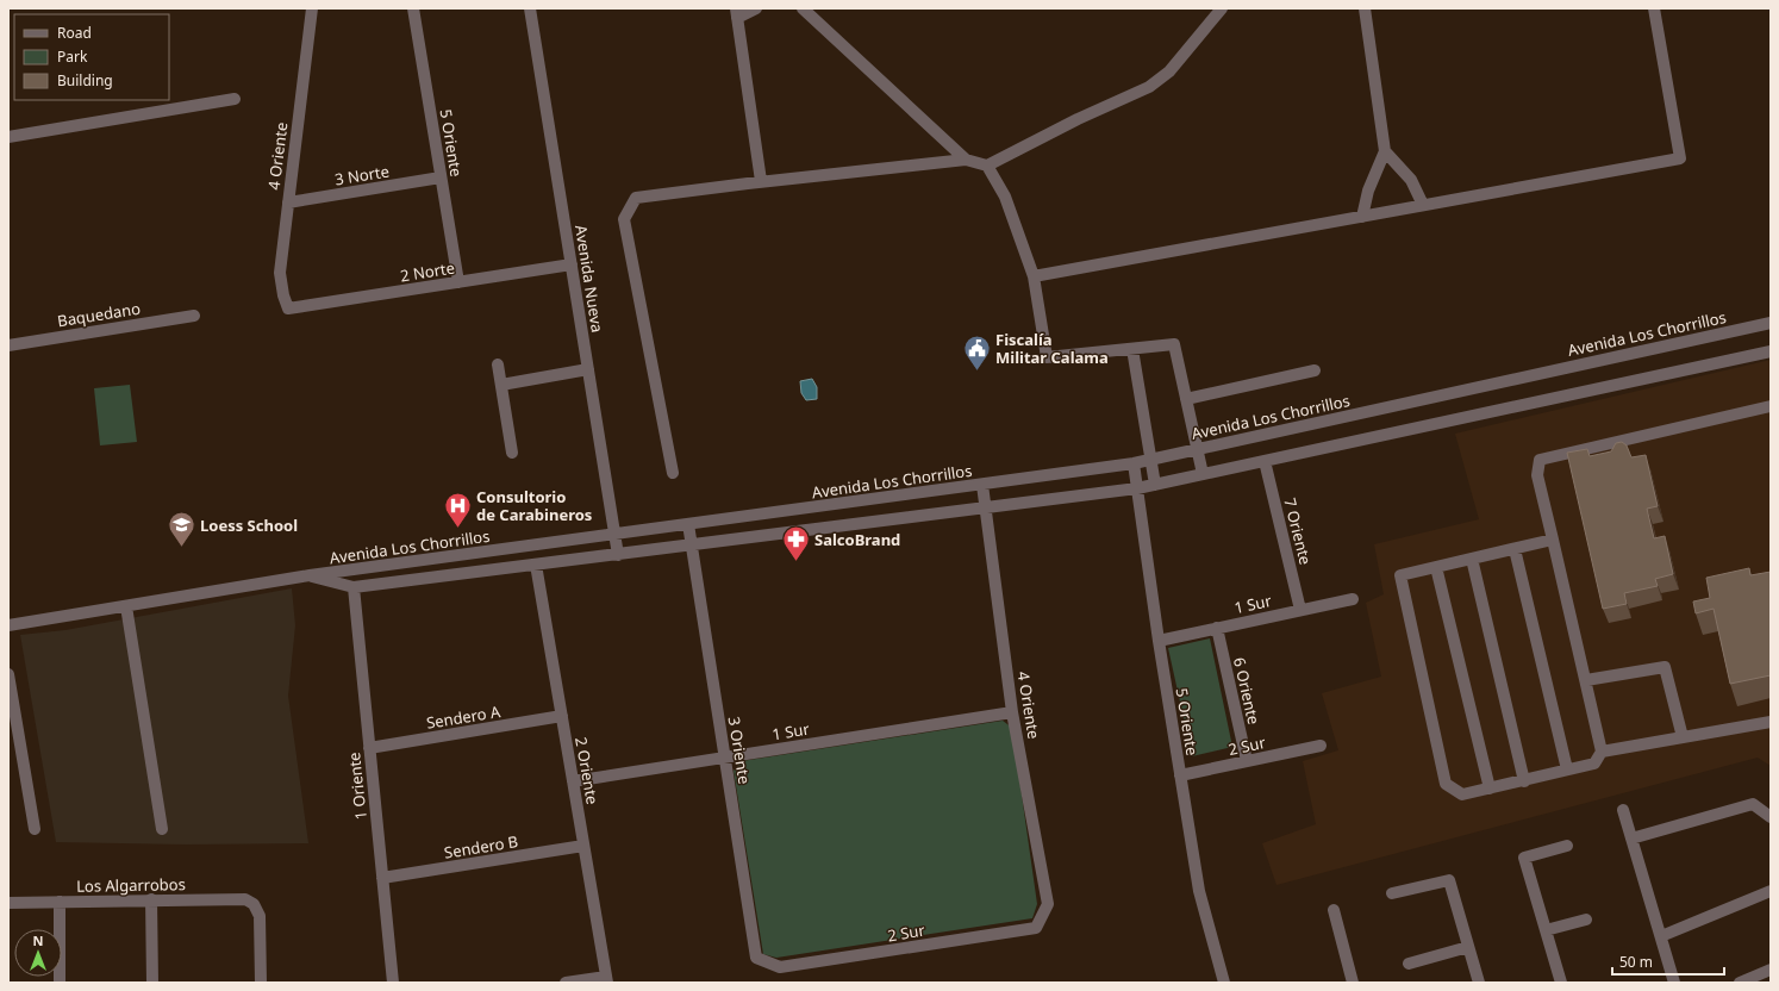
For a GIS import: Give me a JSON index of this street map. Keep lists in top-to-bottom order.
{
  "streets": {
    "street": [
      "5 Oriente",
      "4 Oriente",
      "3 Norte",
      "2 Norte",
      "Avenida Nueva",
      "Baquedano",
      "Avenida Los Chorrillos",
      "7 Oriente",
      "1 Sur",
      "6 Oriente",
      "Sendero A",
      "2 Sur",
      "3 Oriente",
      "2 Oriente",
      "1 Oriente",
      "Sendero B",
      "Los Algarrobos"
    ]
  },
  "crossings": [
    ["5 Oriente", "3 Norte"],
    ["5 Oriente", "2 Norte"],
    ["5 Oriente", "Avenida Los Chorrillos"],
    ["5 Oriente", "1 Sur"],
    ["5 Oriente", "2 Sur"],
    ["4 Oriente", "3 Norte"],
    ["4 Oriente", "2 Norte"],
    ["4 Oriente", "Avenida Los Chorrillos"],
    ["4 Oriente", "1 Sur"],
    ["4 Oriente", "2 Sur"],
    ["2 Norte", "Avenida Nueva"],
    ["Avenida Nueva", "Avenida Los Chorrillos"],
    ["Avenida Los Chorrillos", "3 Oriente"],
    ["7 Oriente", "1 Sur"],
    ["1 Sur", "6 Oriente"],
    ["1 Sur", "3 Oriente"],
    ["1 Sur", "2 Oriente"],
    ["6 Oriente", "2 Sur"],
    ["Sendero A", "2 Oriente"],
    ["Sendero A", "1 Oriente"],
    ["2 Sur", "3 Oriente"],
    ["2 Oriente", "Sendero B"],
    ["1 Oriente", "Sendero B"]
  ],
  "places": {
    "public building": ["Fiscalía Militar Calama"],
    "hospital": ["Consultorio de Carabineros"],
    "school or university": ["Loess School"],
    "pharmacy": ["SalcoBrand"]
  },
  "legend": ["Road", "Park", "Building"],
  "scale_bar": "50 m",
  "north": "top"
}
